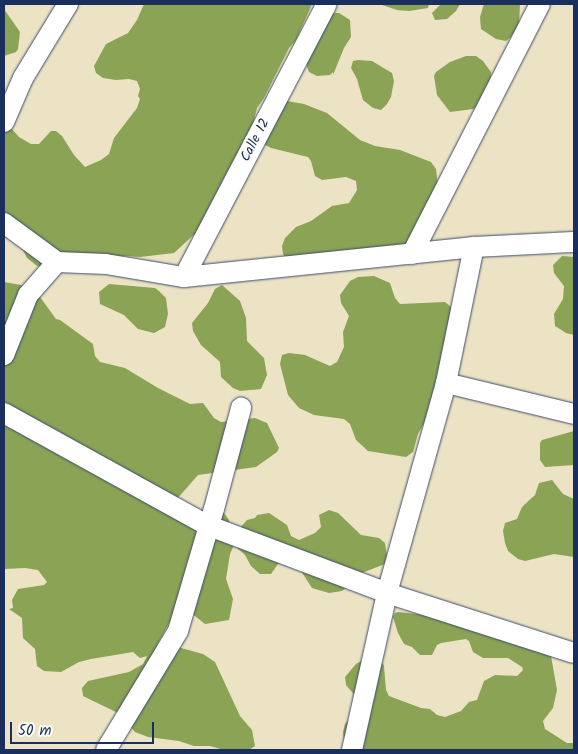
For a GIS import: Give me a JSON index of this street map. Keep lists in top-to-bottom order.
{
  "streets": {
    "street": ["Calle 12"]
  },
  "scale_bar": "50 m"
}
